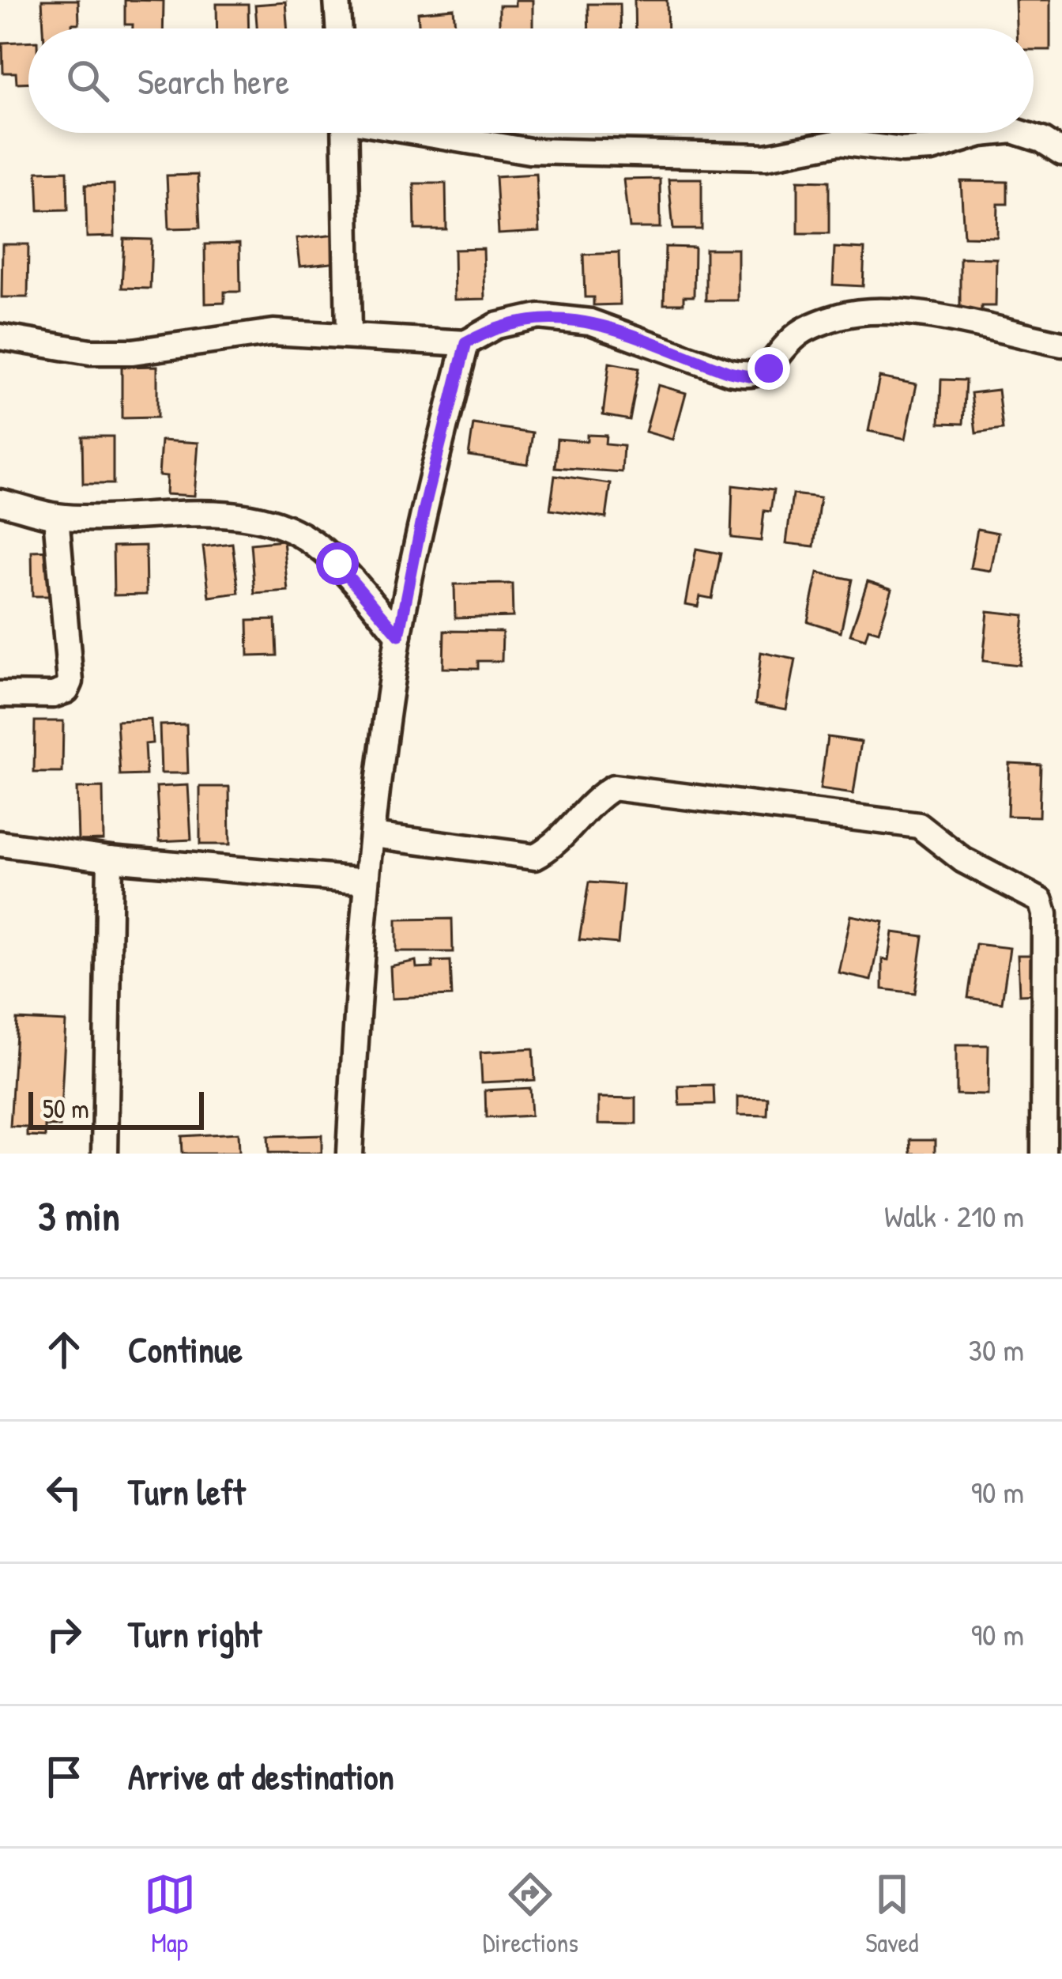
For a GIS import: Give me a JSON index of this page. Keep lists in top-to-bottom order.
{
  "scale_bar": "50 m",
  "page": {
    "search": "Search here",
    "scale": "50 m",
    "heading": ["3 min", "Walk · 210 m"],
    "list": [
      ["Continue", "30 m"],
      ["Turn left", "90 m"],
      ["Turn right", "90 m"],
      "Arrive at destination"
    ],
    "nav": ["Map", "Directions", "Saved"]
  }
}
